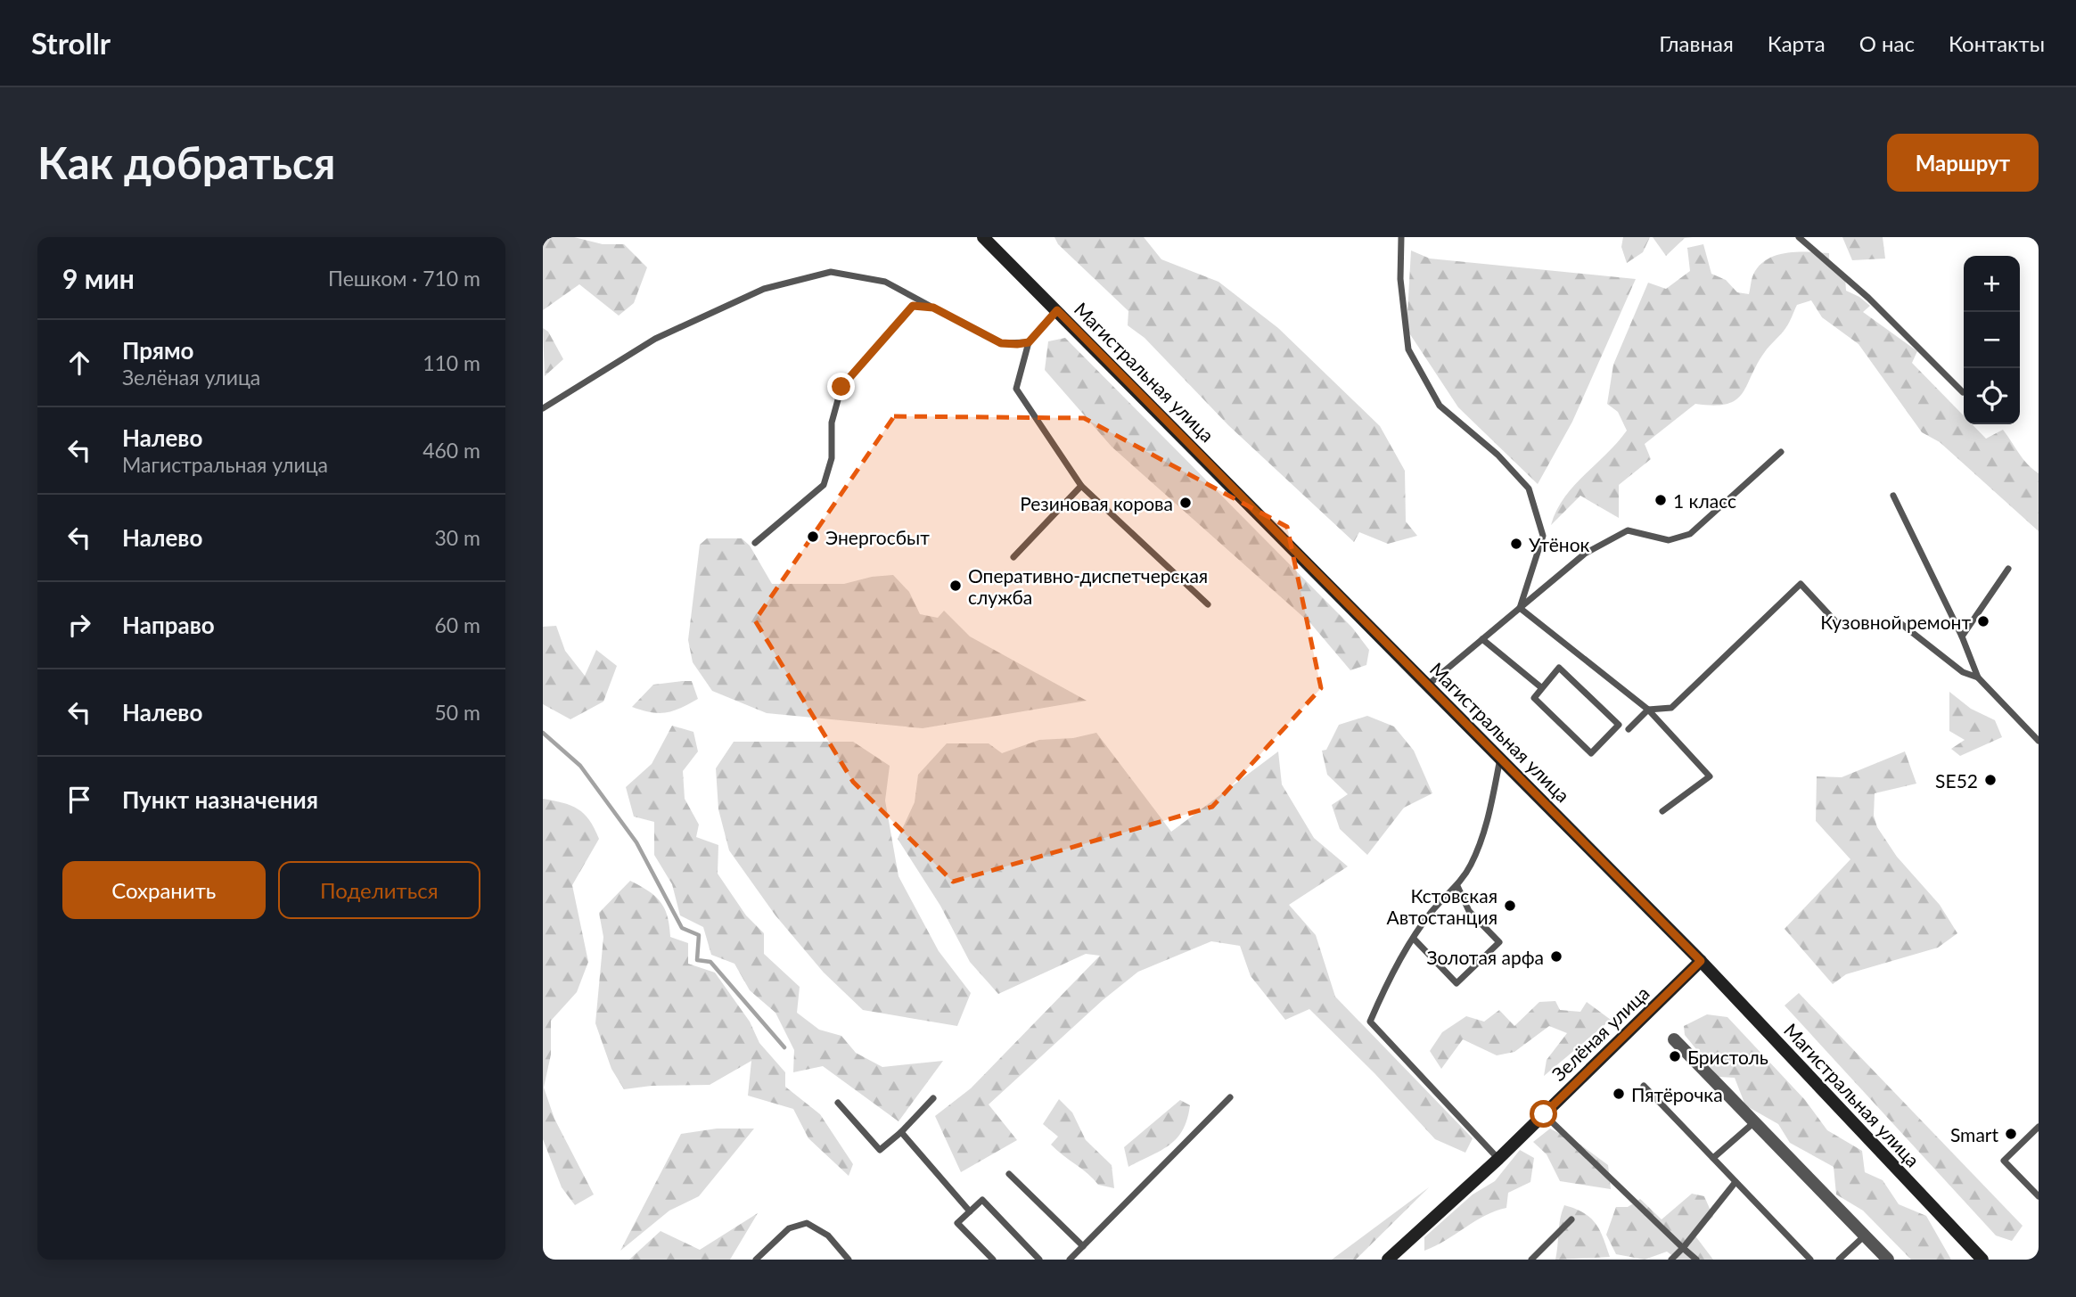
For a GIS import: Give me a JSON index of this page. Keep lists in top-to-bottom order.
{
  "streets": {
    "main road": ["Магистральная улица", "Зелёная улица"]
  },
  "crossings": [
    ["Магистральная улица", "Зелёная улица"]
  ],
  "places": [
    "1 класс",
    "Резиновая корова",
    "Энергосбыт",
    "Утёнок",
    "Оперативно-диспетчерская служба",
    "Кузовной ремонт",
    "SE52",
    "Кстовская Автостанция",
    "Золотая арфа",
    "Бристоль",
    "Пятёрочка",
    "Smart"
  ],
  "page": {
    "header": "Strollr",
    "nav": [
      "Главная",
      "Карта",
      "О нас",
      "Контакты"
    ],
    "buttons": [
      "Маршрут",
      ["Сохранить", "Поделиться"]
    ],
    "title": "Как добраться",
    "heading": ["9 мин", "Пешком · 710 m"],
    "map_buttons": ["+", "−"],
    "list": [
      ["Прямо", "Зелёная улица", "110 m"],
      ["Налево", "Магистральная улица", "460 m"],
      ["Налево", "30 m"],
      ["Направо", "60 m"],
      ["Налево", "50 m"],
      "Пункт назначения"
    ]
  }
}
